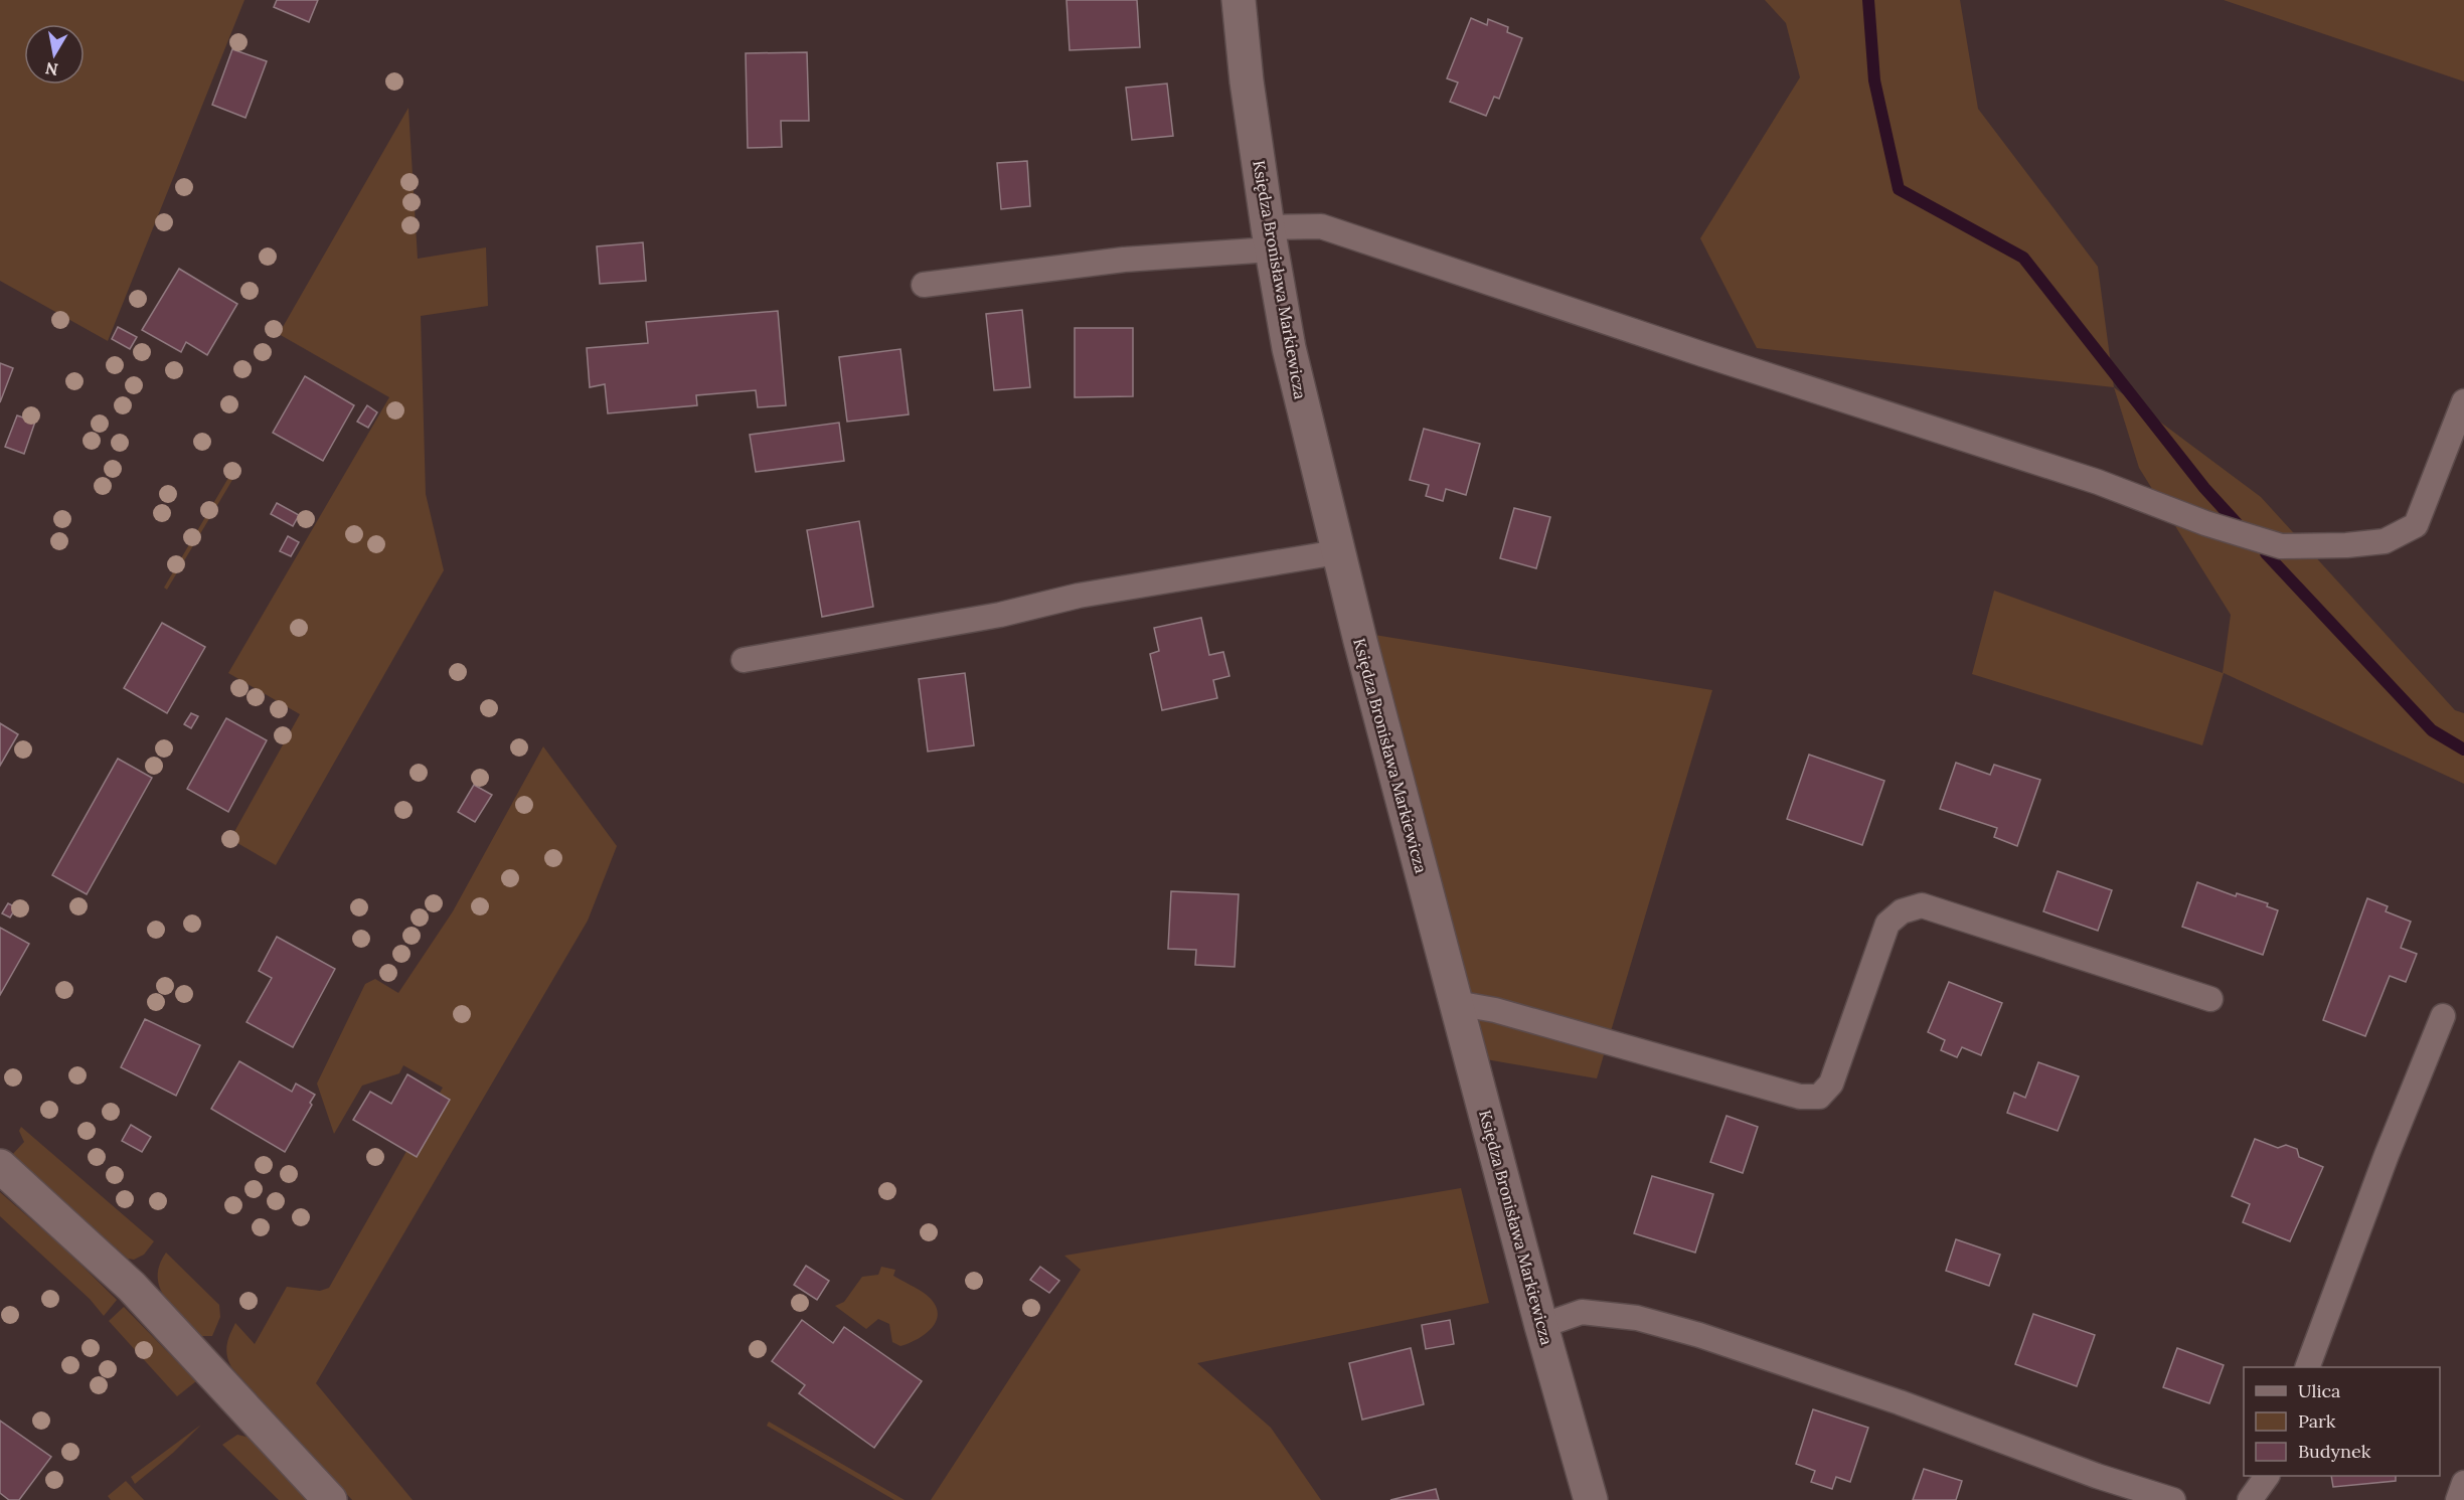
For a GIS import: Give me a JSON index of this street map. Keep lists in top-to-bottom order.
{
  "streets": {
    "street": ["Księdza Bronisława Markiewicza"]
  },
  "legend": ["Ulica", "Park", "Budynek"],
  "north": "bottom"
}
